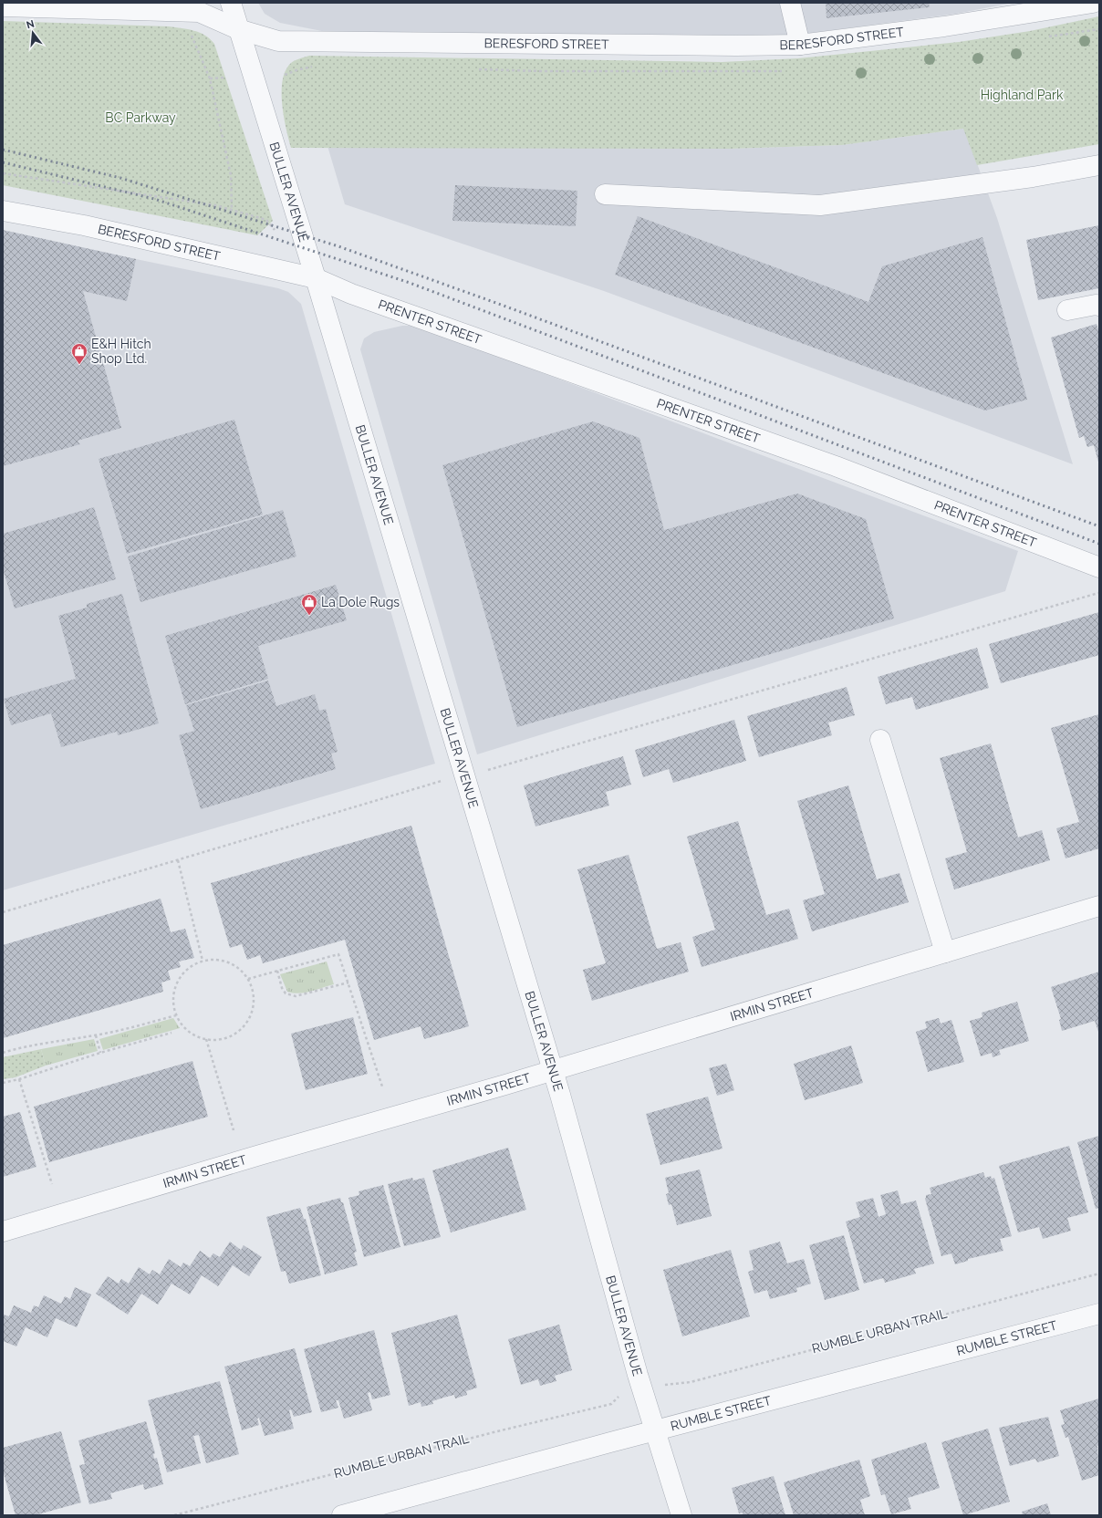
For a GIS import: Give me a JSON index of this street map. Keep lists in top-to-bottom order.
{
  "streets": {
    "street": [
      "BERESFORD STREET",
      "BULLER AVENUE",
      "PRENTER STREET",
      "IRMIN STREET",
      "RUMBLE STREET"
    ],
    "path": ["RUMBLE URBAN TRAIL"]
  },
  "crossings": [
    ["BERESFORD STREET", "BULLER AVENUE"],
    ["BERESFORD STREET", "PRENTER STREET"],
    ["BULLER AVENUE", "PRENTER STREET"],
    ["BULLER AVENUE", "IRMIN STREET"],
    ["BULLER AVENUE", "RUMBLE STREET"]
  ],
  "parks": ["Highland Park", "BC Parkway"],
  "places": {
    "shop": ["E&H Hitch Shop Ltd.", "La Dole Rugs"]
  },
  "north": "top"
}
